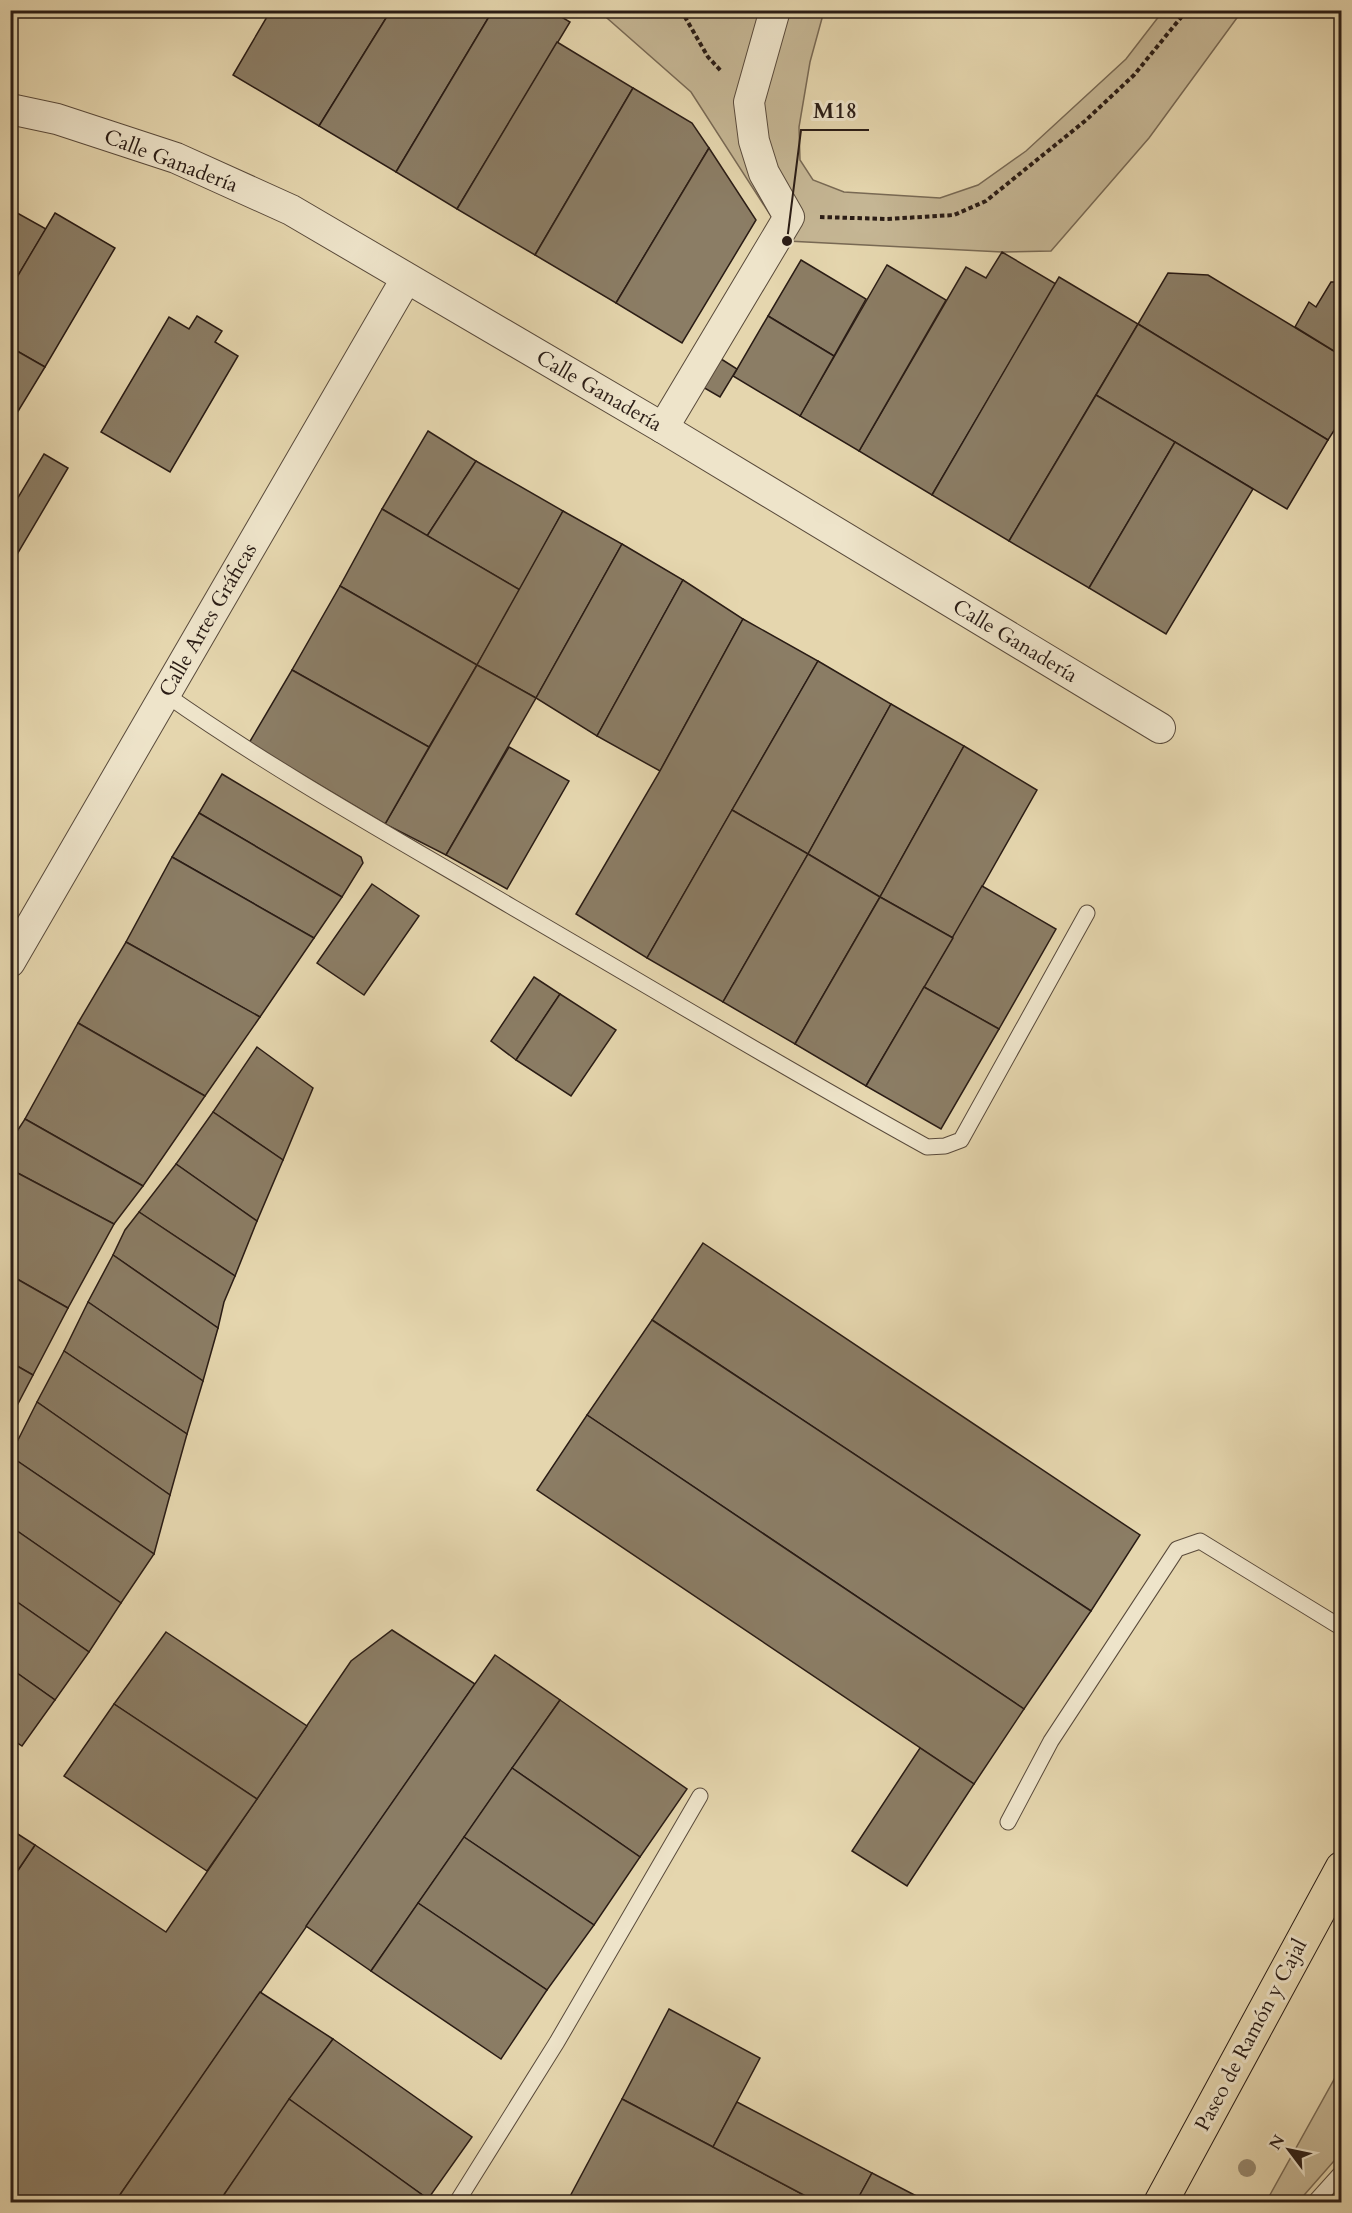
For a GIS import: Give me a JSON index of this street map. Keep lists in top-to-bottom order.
{
  "streets": {
    "main road": ["Paseo de Ramón y Cajal"],
    "street": ["Calle Ganadería", "Calle Artes Gráficas"]
  },
  "crossings": [
    ["Calle Ganadería", "Calle Artes Gráficas"]
  ],
  "places": ["M18"],
  "north": "top left"
}
